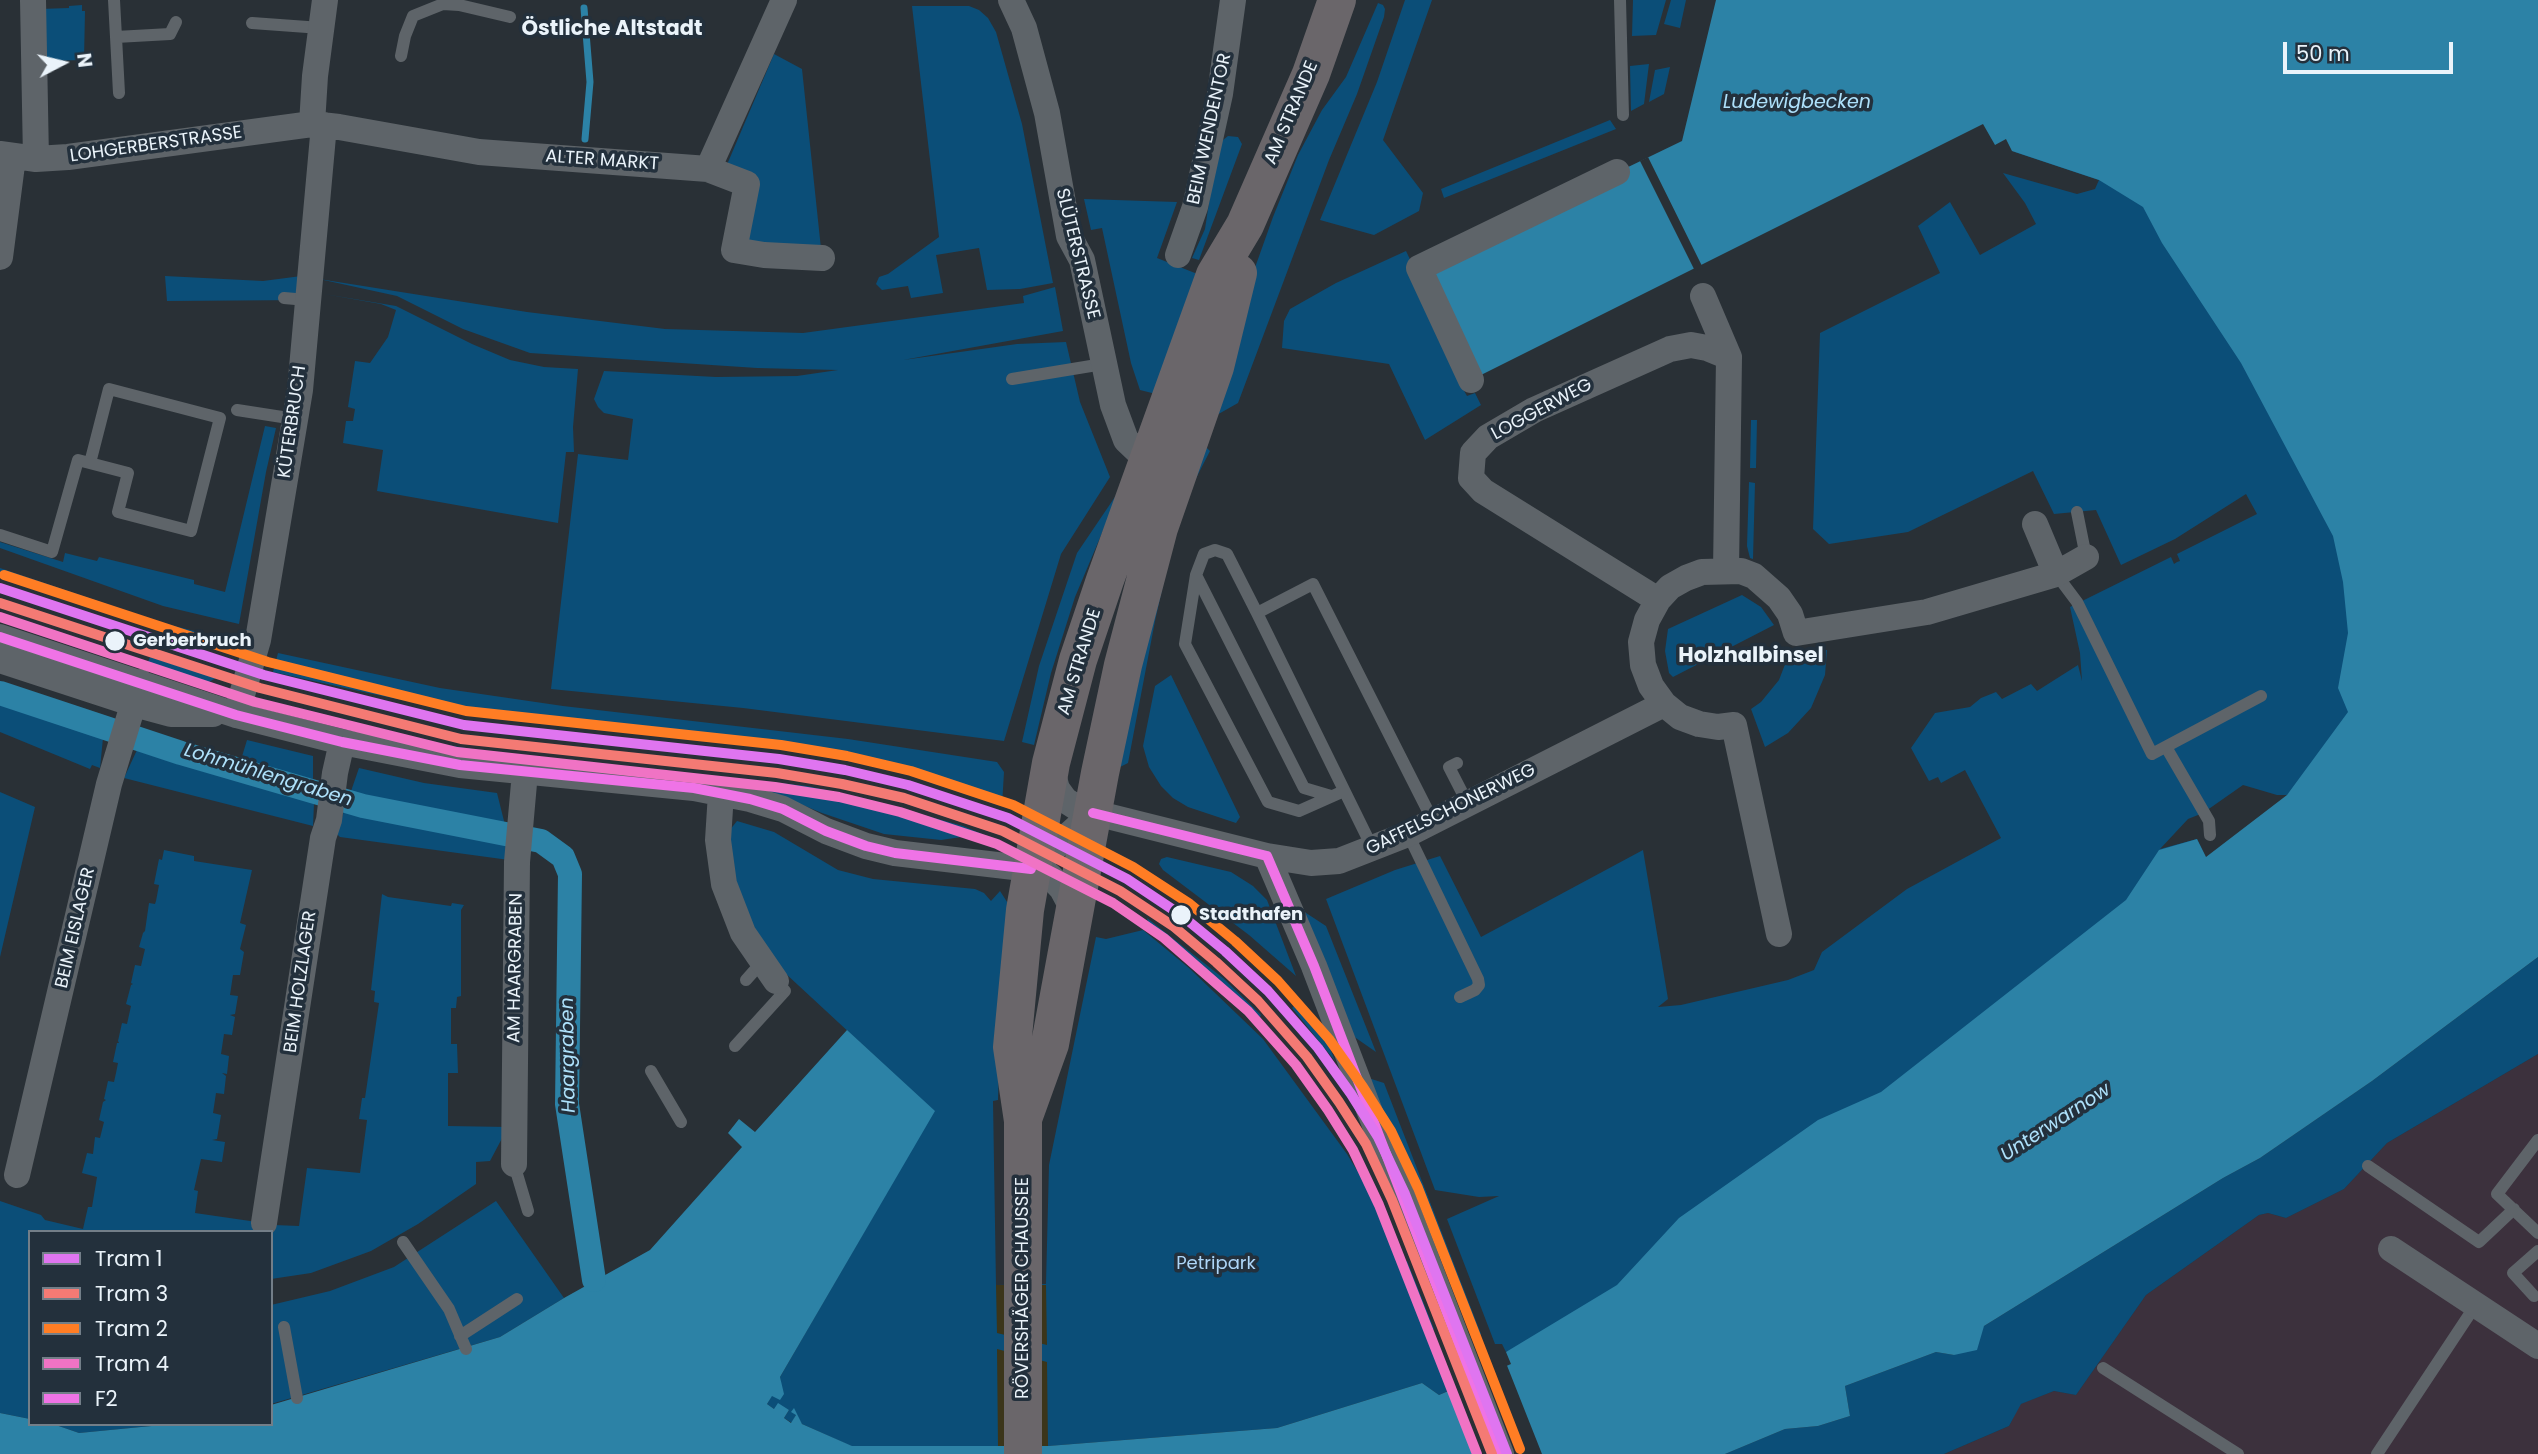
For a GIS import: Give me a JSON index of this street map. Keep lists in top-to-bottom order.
{
  "streets": {
    "main road": ["AM STRANDE", "RÖVERSHÄGER CHAUSSEE"],
    "street": [
      "BEIM WENDENTOR",
      "LOHGERBERSTRASSE",
      "ALTER MARKT",
      "SLÜTERSTRASSE",
      "LOGGERWEG",
      "KÜTERBRUCH",
      "GAFFELSCHONERWEG",
      "BEIM EISLAGER",
      "AM HAARGRABEN",
      "BEIM HOLZLAGER"
    ]
  },
  "crossings": [
    ["AM STRANDE", "SLÜTERSTRASSE"],
    ["AM STRANDE", "GAFFELSCHONERWEG"],
    ["AM STRANDE", "RÖVERSHÄGER CHAUSSEE"],
    ["LOHGERBERSTRASSE", "ALTER MARKT"],
    ["LOHGERBERSTRASSE", "KÜTERBRUCH"],
    ["ALTER MARKT", "KÜTERBRUCH"]
  ],
  "districts": ["Östliche Altstadt", "Holzhalbinsel"],
  "water": [
    "Ludewigbecken",
    "Lohmühlengraben",
    "Haargraben",
    "Unterwarnow"
  ],
  "parks": ["Petripark"],
  "places": ["Gerberbruch", "Stadthafen"],
  "lines": [
    "tram line 2",
    "tram line 1",
    "tram line 3",
    "tram line 4",
    "transit line F2"
  ],
  "legend": [
    "Tram 1",
    "Tram 3",
    "Tram 2",
    "Tram 4",
    "F2"
  ],
  "scale_bar": "50 m",
  "north": "right"
}
